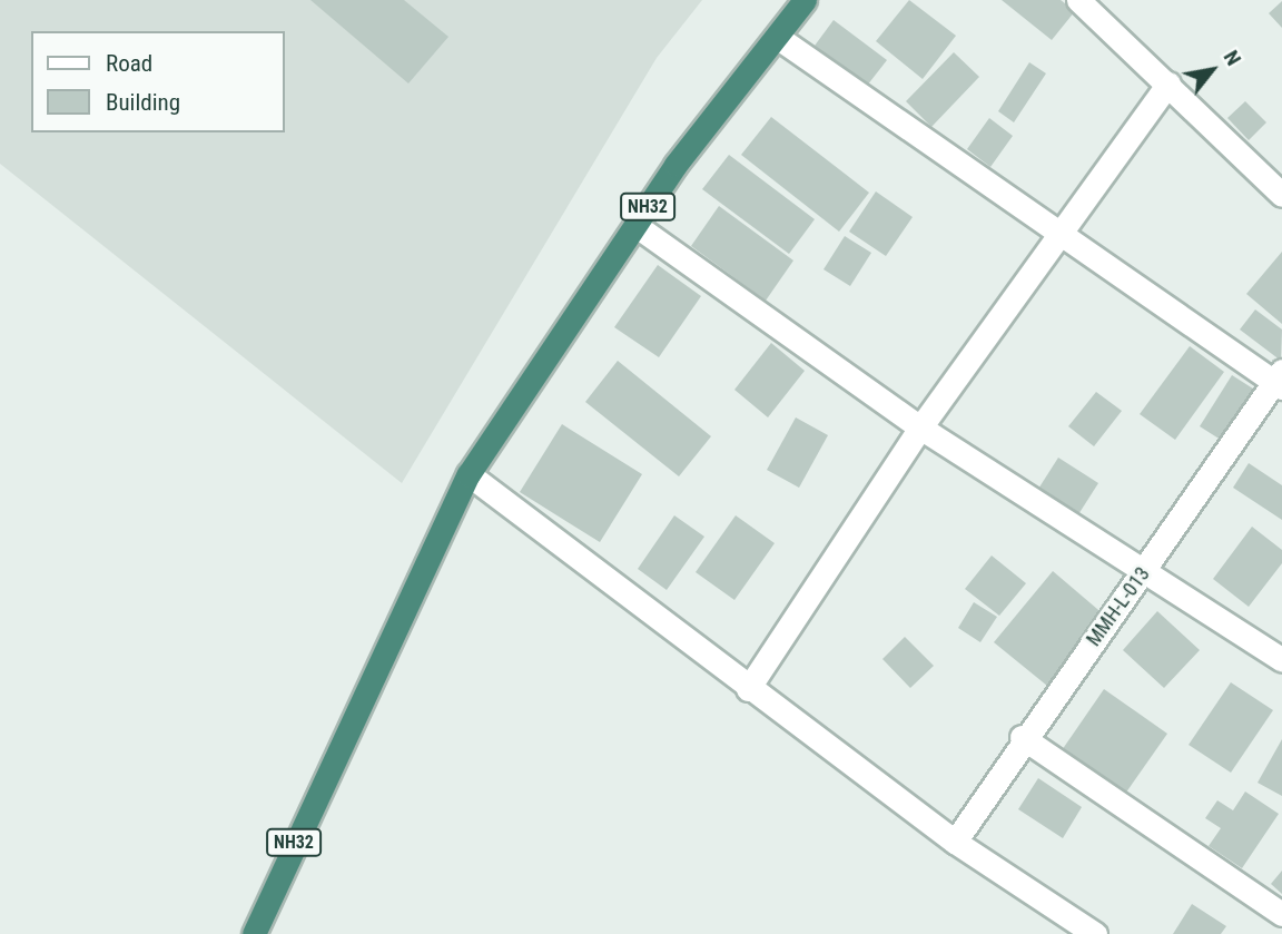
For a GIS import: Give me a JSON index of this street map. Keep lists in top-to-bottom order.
{
  "streets": {
    "highway": ["NH32"],
    "street": ["MMH-L-013"]
  },
  "legend": ["Road", "Building"],
  "north": "top right"
}
